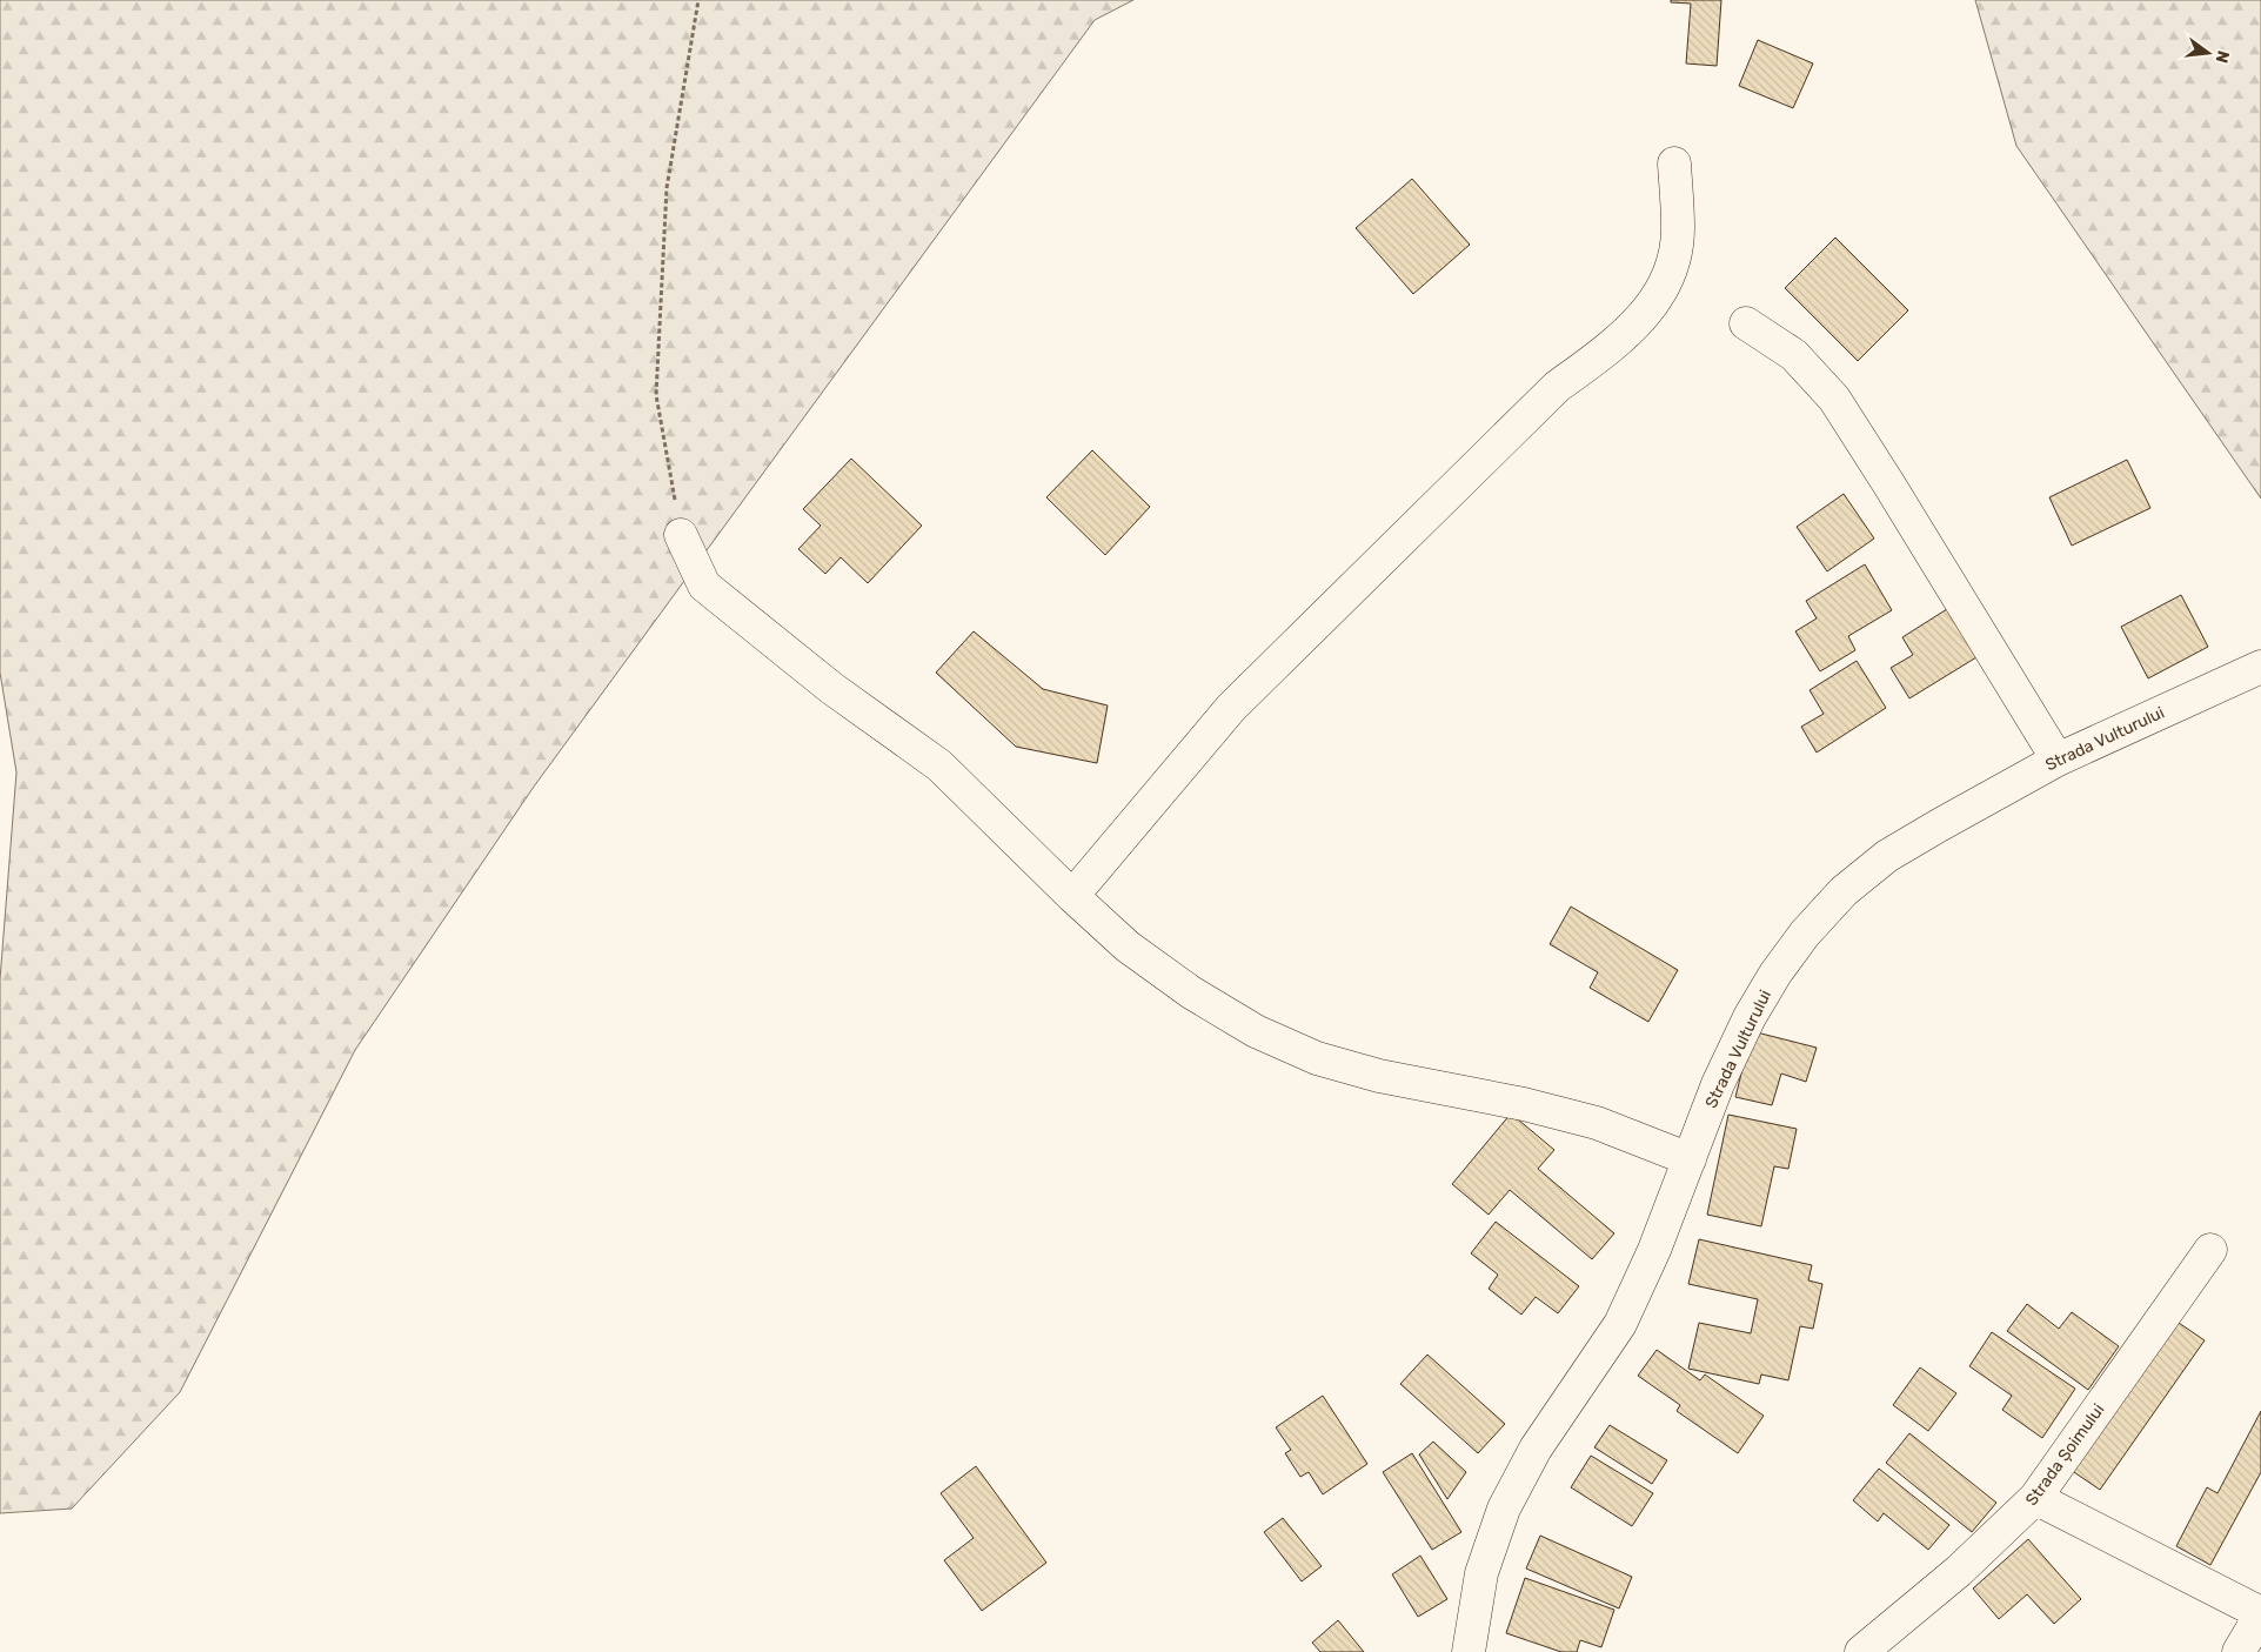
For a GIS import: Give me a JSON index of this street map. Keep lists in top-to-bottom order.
{
  "streets": {
    "street": ["Strada Vulturului", "Strada Șoimului"]
  },
  "north": "right"
}
